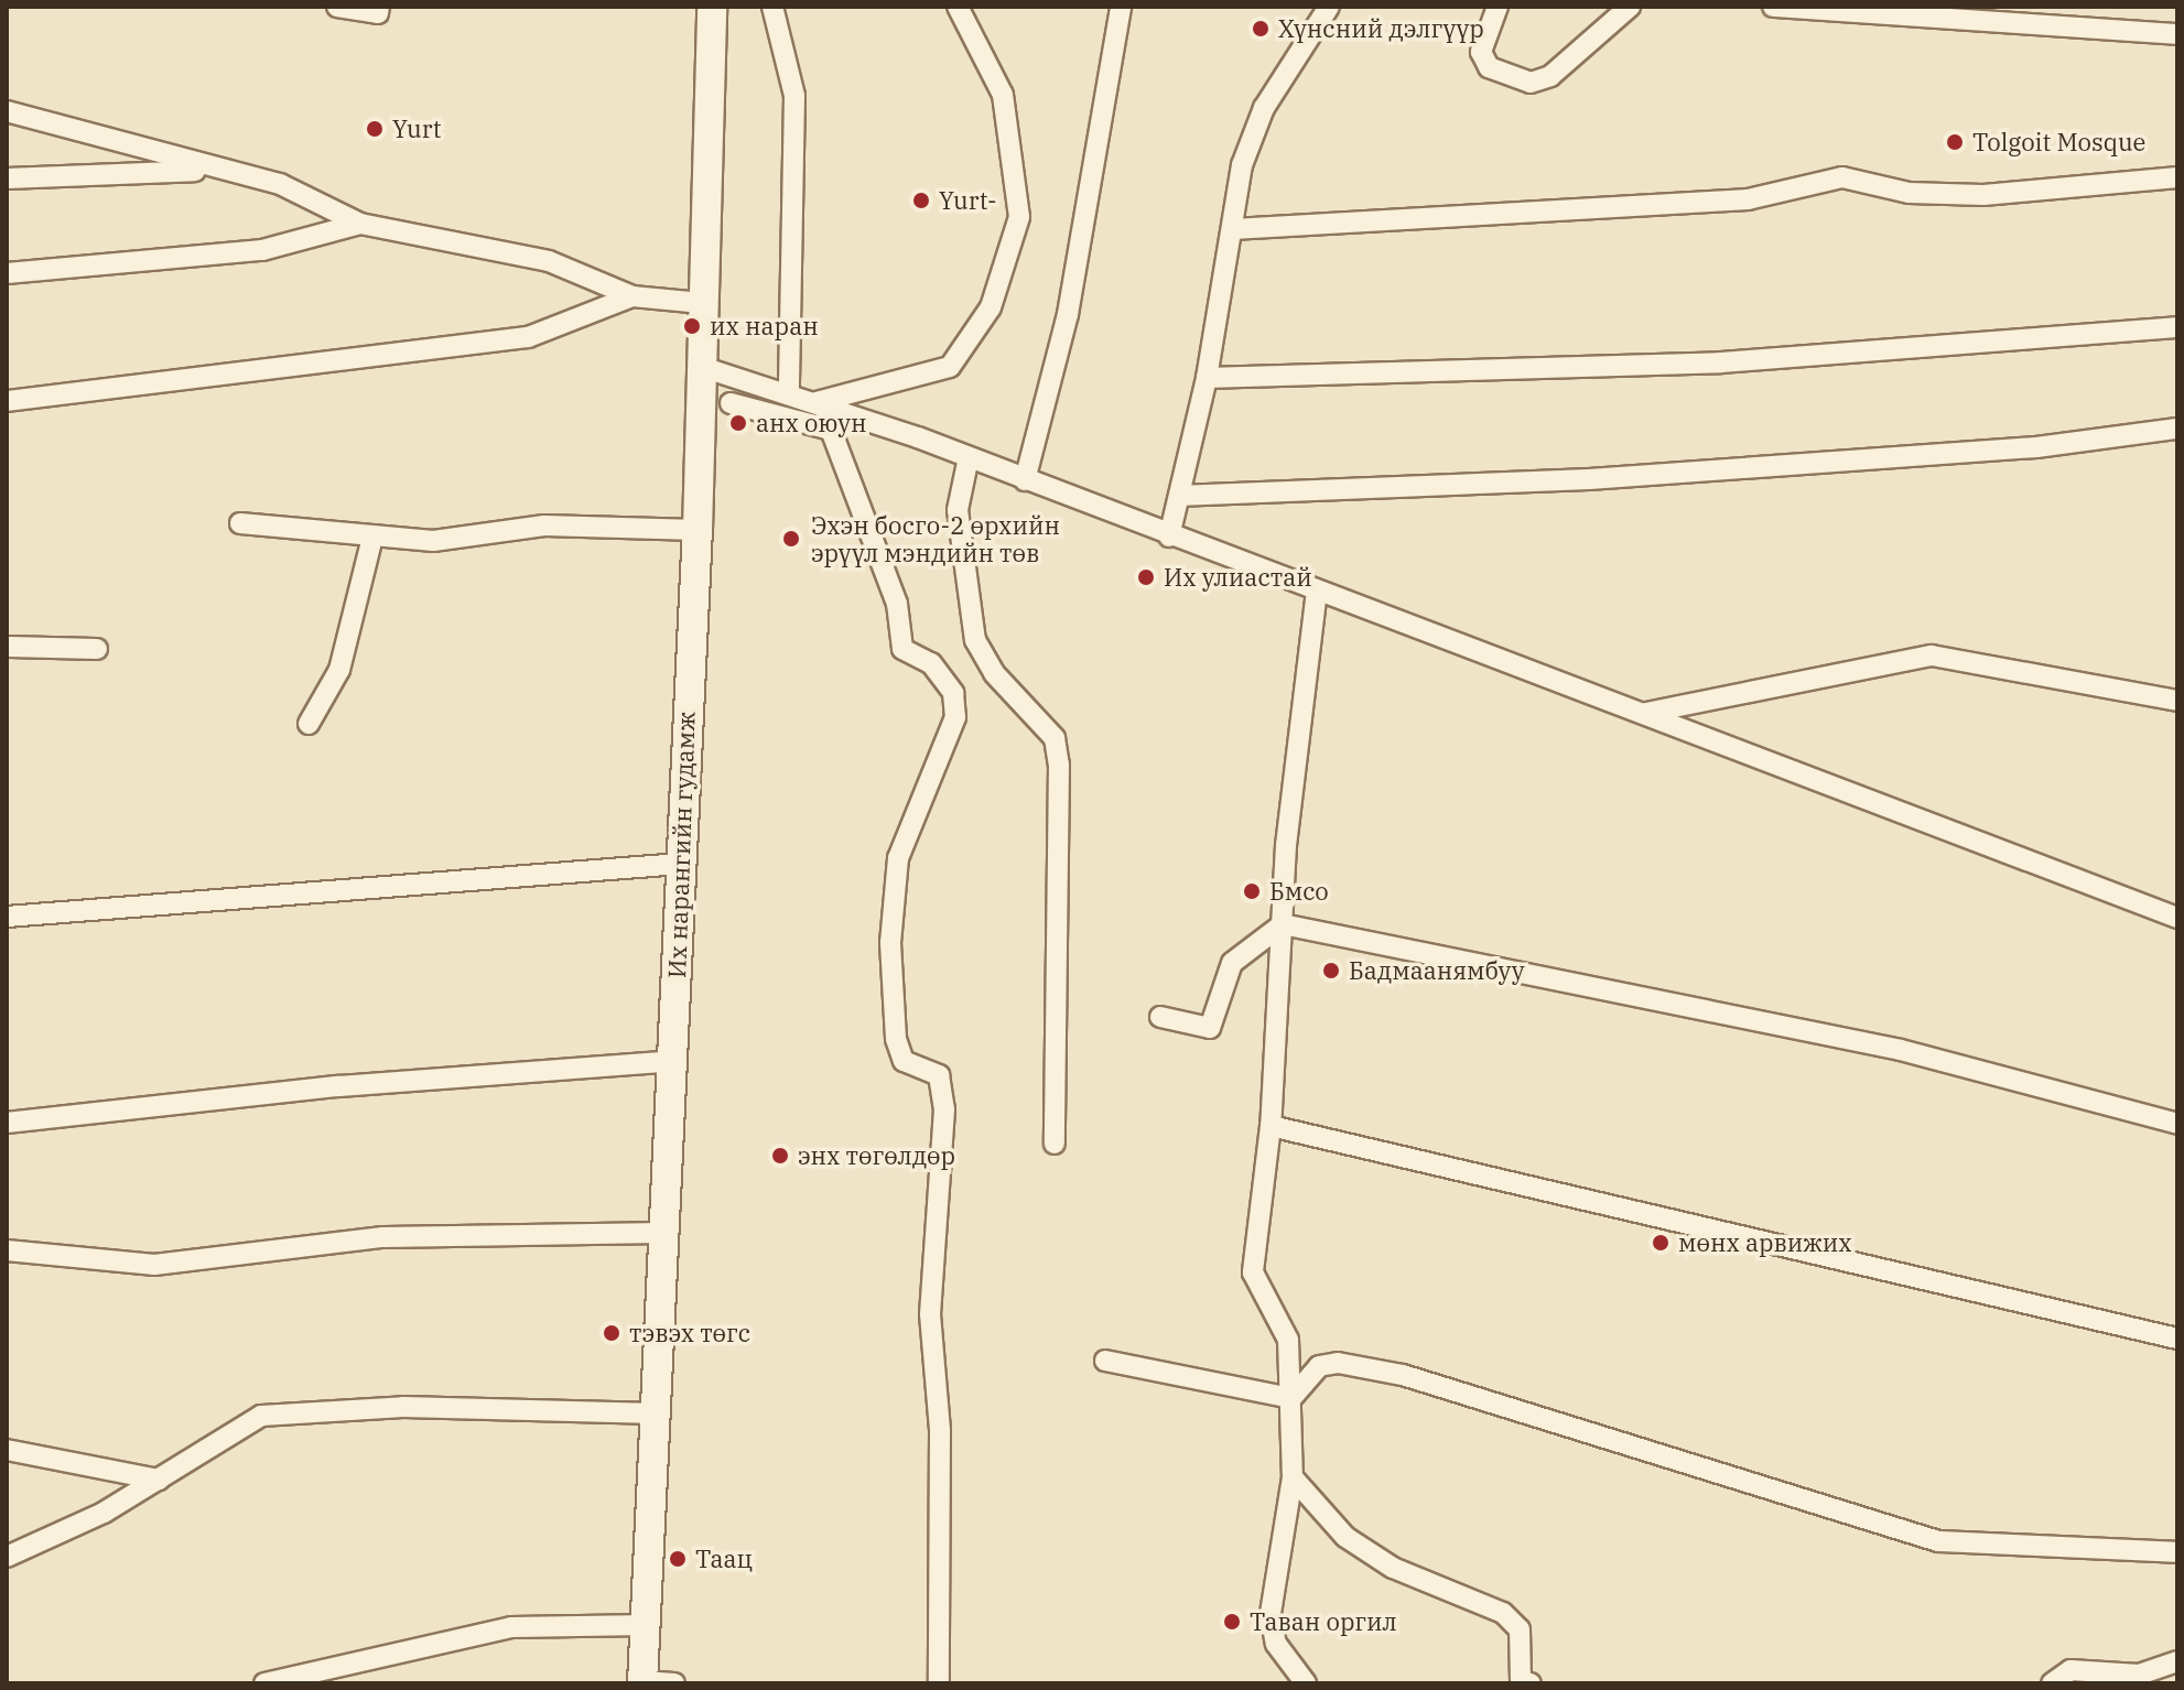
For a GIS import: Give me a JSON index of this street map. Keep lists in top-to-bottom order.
{
  "streets": {
    "main road": ["Их нарангийн гудамж"]
  },
  "places": [
    "Хүнсний дэлгүүр",
    "Yurt",
    "Tolgoit Mosque",
    "Yurt-",
    "их наран",
    "анх оюун",
    "Эхэн босго-2 өрхийн эрүүл мэндийн төв",
    "Их улиастай",
    "Бмсо",
    "Бадмаанямбуу",
    "энх төгөлдөр",
    "мөнх арвижих",
    "тэвэх төгс",
    "Таац",
    "Таван оргил"
  ]
}
